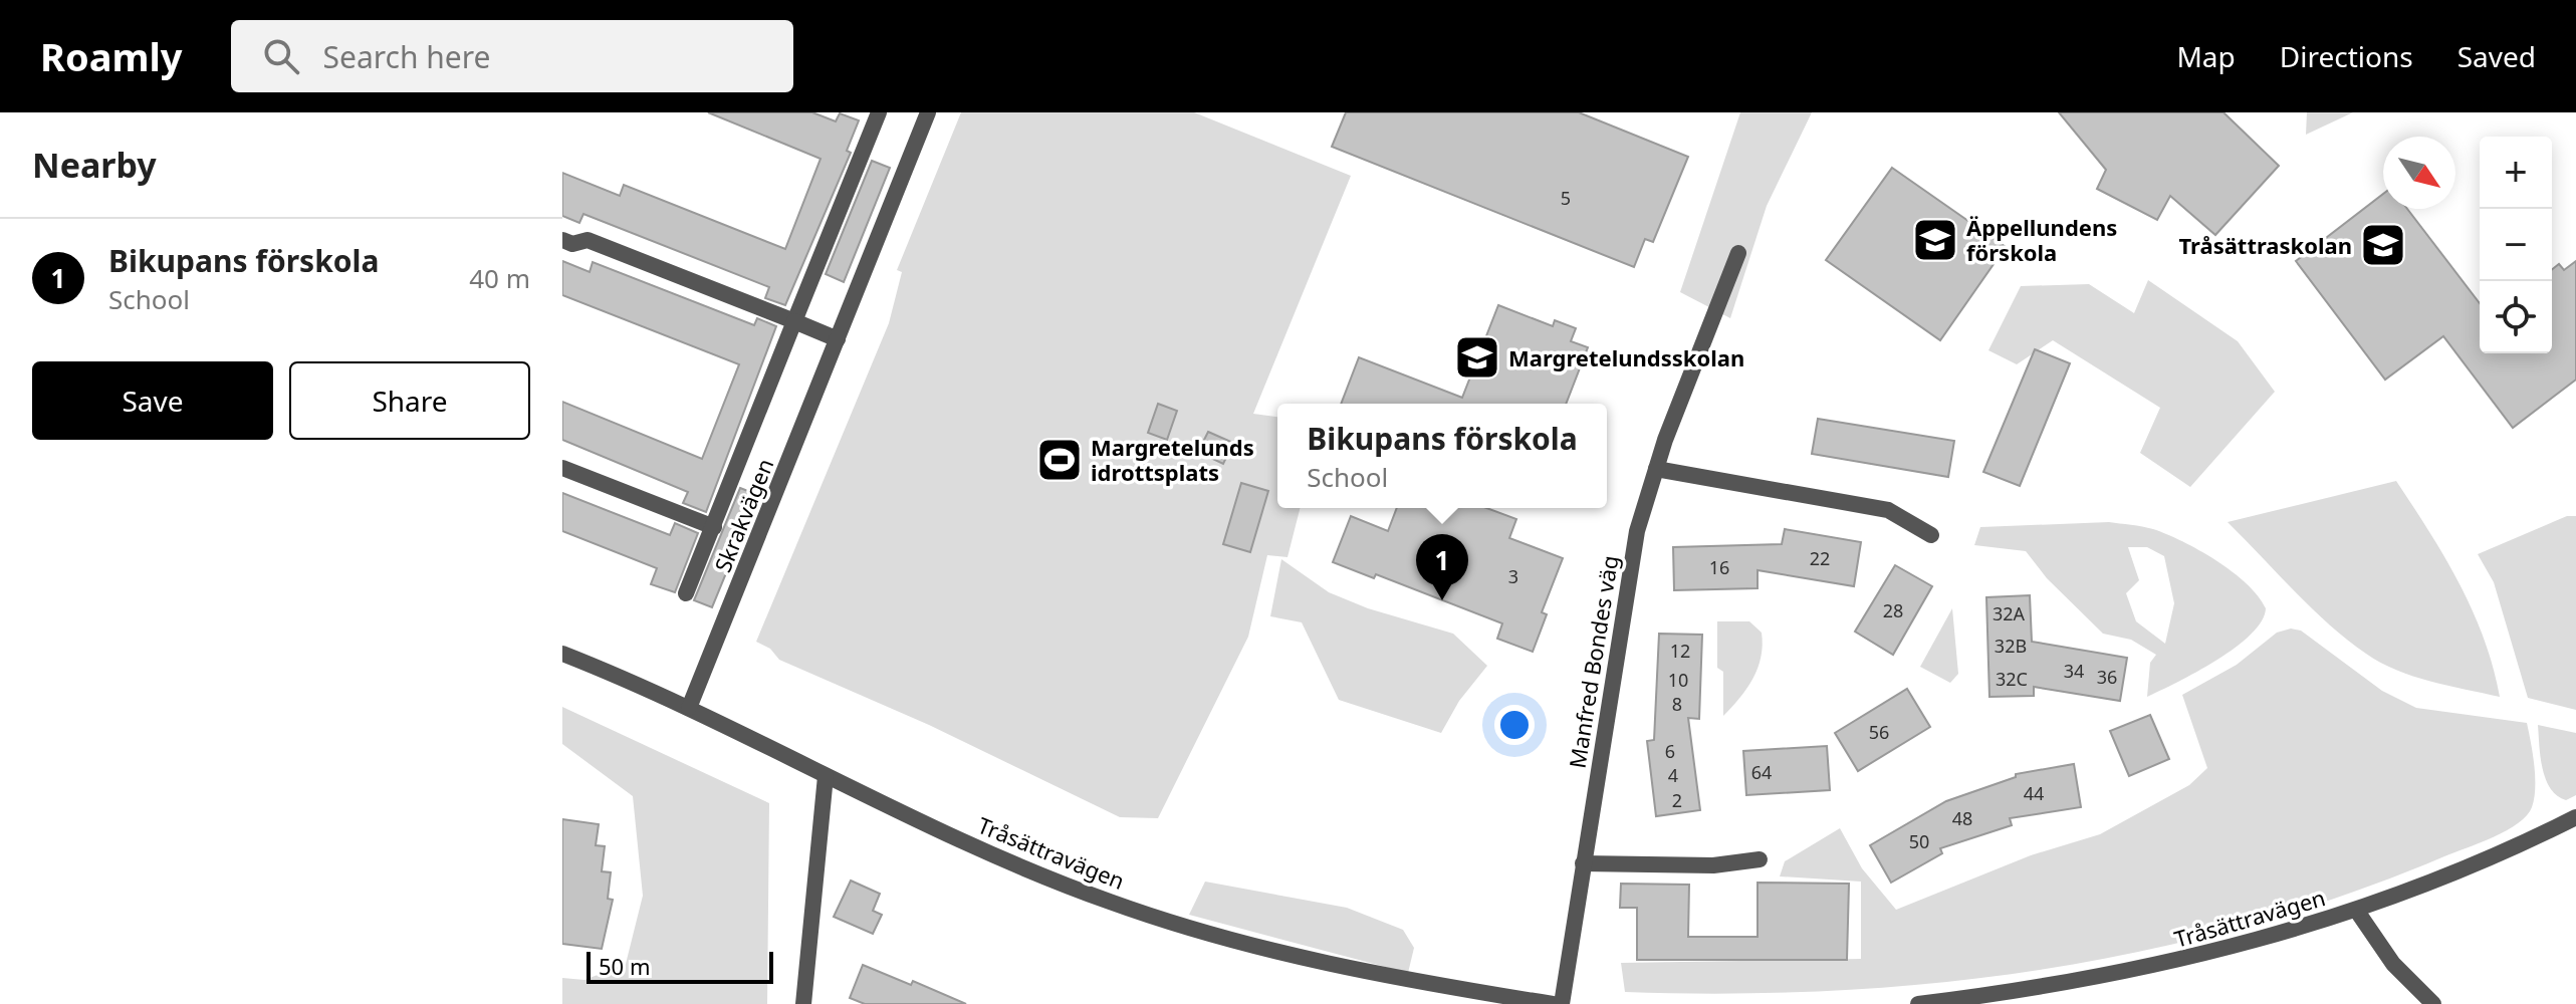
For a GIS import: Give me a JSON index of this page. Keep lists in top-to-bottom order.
{
  "streets": {
    "street": ["Skrakvägen", "Manfred Bondes väg", "Tråsättravägen"]
  },
  "crossings": [
    ["Skrakvägen", "Tråsättravägen"]
  ],
  "places": {
    "school or university": ["Äppellundens förskola", "Tråsättraskolan", "Margretelundsskolan"],
    "sports": ["Margretelunds idrottsplats"]
  },
  "house_numbers": [
    "5",
    "22",
    "16",
    "3",
    "28",
    "32A",
    "32B",
    "12",
    "34",
    "36",
    "32C",
    "10",
    "8",
    "56",
    "6",
    "64",
    "4",
    "44",
    "2",
    "48",
    "50"
  ],
  "scale_bar": "50 m",
  "north": "bottom right",
  "page": {
    "header": "Roamly",
    "search": "Search here",
    "nav": ["Map", "Directions", "Saved"],
    "heading": "Nearby",
    "map_buttons": ["+", "−"],
    "list": [
      {
        "mark": "1",
        "name": "Bikupans förskola",
        "note": "School",
        "value": "40 m"
      }
    ],
    "buttons": ["Save", "Share"],
    "popup": ["Bikupans förskola", "School"],
    "pins": "1",
    "scale": "50 m"
  }
}
